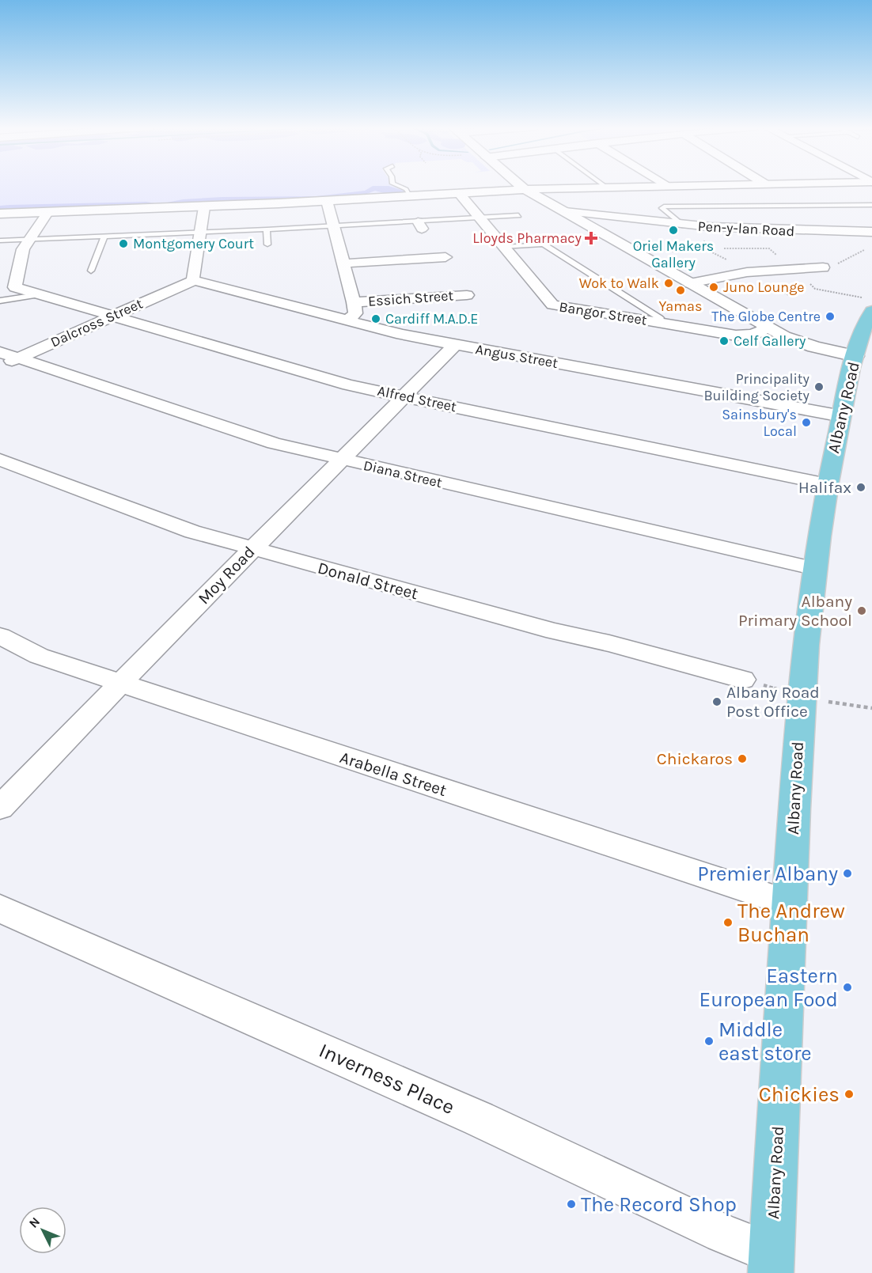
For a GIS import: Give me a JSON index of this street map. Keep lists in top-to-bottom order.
{
  "streets": {
    "main road": ["Albany Road"],
    "street": [
      "Pen-y-lan Road",
      "Essich Street",
      "Bangor Street",
      "Dalcross Street",
      "Angus Street",
      "Alfred Street",
      "Diana Street",
      "Moy Road",
      "Donald Street",
      "Arabella Street",
      "Inverness Place"
    ]
  },
  "crossings": [
    ["Dalcross Street", "Angus Street"],
    ["Dalcross Street", "Alfred Street"],
    ["Dalcross Street", "Diana Street"],
    ["Angus Street", "Albany Road"],
    ["Angus Street", "Moy Road"],
    ["Alfred Street", "Albany Road"],
    ["Alfred Street", "Moy Road"],
    ["Albany Road", "Diana Street"],
    ["Albany Road", "Arabella Street"],
    ["Albany Road", "Inverness Place"],
    ["Diana Street", "Moy Road"],
    ["Moy Road", "Donald Street"],
    ["Moy Road", "Arabella Street"]
  ],
  "places": {
    "other": [
      "Oriel Makers Gallery",
      "Montgomery Court",
      "Wok to Walk",
      "Juno Lounge",
      "Yamas",
      "The Globe Centre",
      "Cardiff M.A.D.E",
      "Celf Gallery",
      "Principality Building Society",
      "Sainsbury's Local",
      "Halifax",
      "Albany Primary School",
      "Albany Road Post Office",
      "Chickaros",
      "Premier Albany",
      "The Andrew Buchan",
      "Eastern European Food",
      "Middle east store",
      "Chickies",
      "The Record Shop"
    ],
    "health": ["Lloyds Pharmacy"]
  },
  "north": "top left"
}
